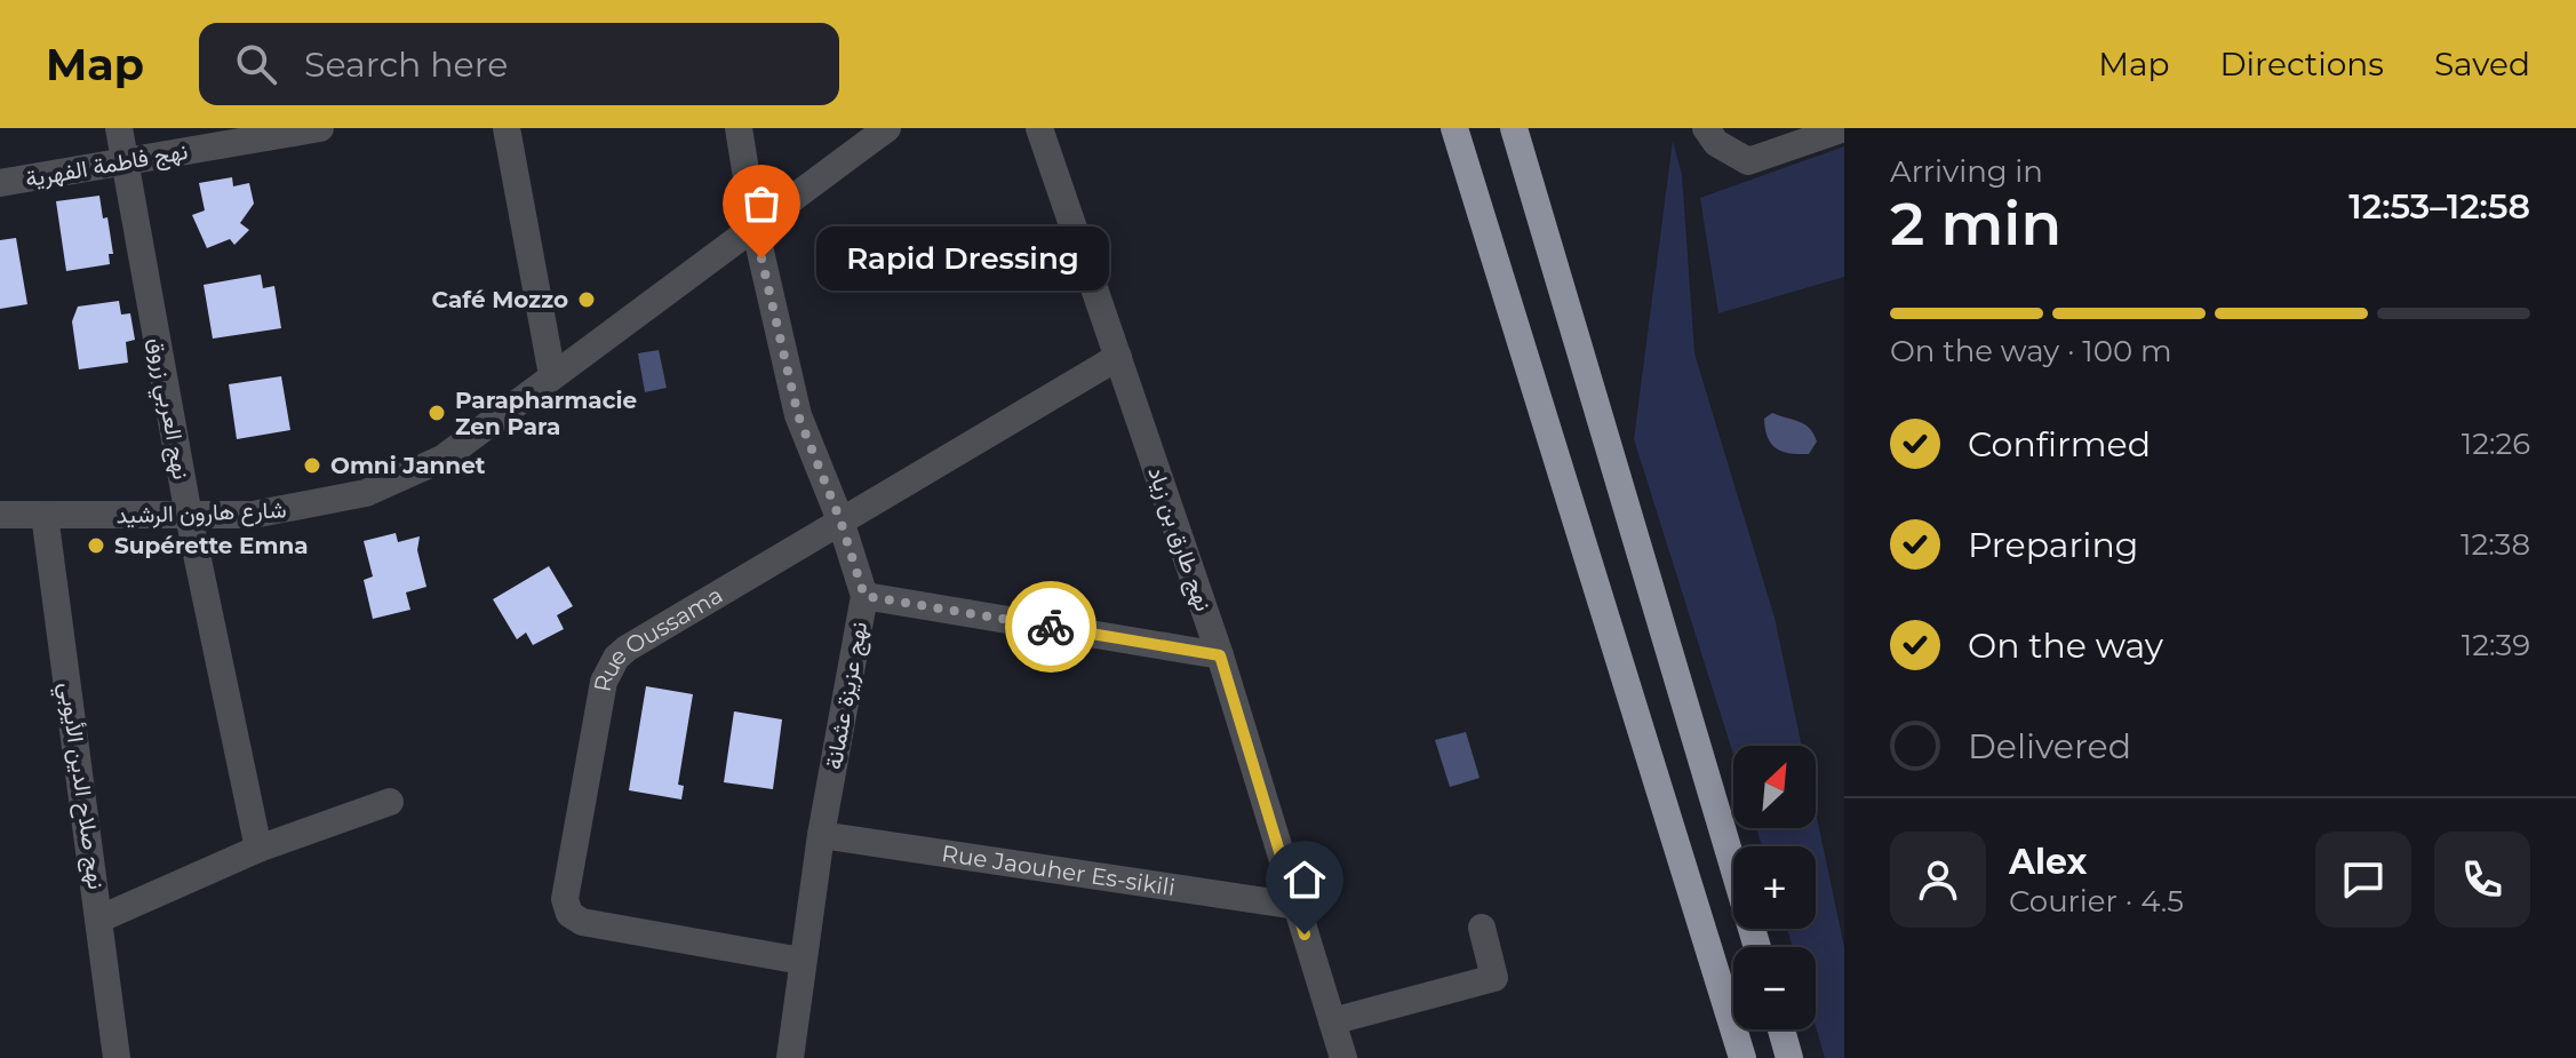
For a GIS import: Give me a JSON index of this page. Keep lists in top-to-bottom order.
{
  "streets": {
    "street": [
      "نهج فاطمة الفهرية",
      "نهج العربي زروق",
      "شارع هارون الرشيد",
      "نهج طارق بن زياد",
      "Rue Oussama",
      "نهج عزيزة عثمانة",
      "نهج صلاح الدين الأيوبي",
      "Rue Jaouher Es-sikili"
    ]
  },
  "crossings": [
    ["نهج فاطمة الفهرية", "نهج العربي زروق"],
    ["نهج العربي زروق", "شارع هارون الرشيد"],
    ["شارع هارون الرشيد", "نهج عزيزة عثمانة"],
    ["شارع هارون الرشيد", "نهج صلاح الدين الأيوبي"],
    ["نهج طارق بن زياد", "Rue Oussama"],
    ["نهج طارق بن زياد", "Rue Jaouher Es-sikili"],
    ["Rue Oussama", "نهج عزيزة عثمانة"],
    ["نهج عزيزة عثمانة", "Rue Jaouher Es-sikili"]
  ],
  "places": [
    "Rapid Dressing",
    "Café Mozzo",
    "Parapharmacie Zen Para",
    "Omni Jannet",
    "Supérette Emna"
  ],
  "north": "top right",
  "page": {
    "header": "Map",
    "search": "Search here",
    "nav": ["Map", "Directions", "Saved"],
    "heading": ["2 min", "Arriving in", "12:53–12:58"],
    "panel": ["Alex", "Courier · 4.5"],
    "bubble": "Rapid Dressing",
    "bar": "On the way · 100 m",
    "list": [
      ["Confirmed", "12:26"],
      ["Preparing", "12:38"],
      ["On the way", "12:39"],
      "Delivered"
    ],
    "map_buttons": ["+", "−"]
  }
}
